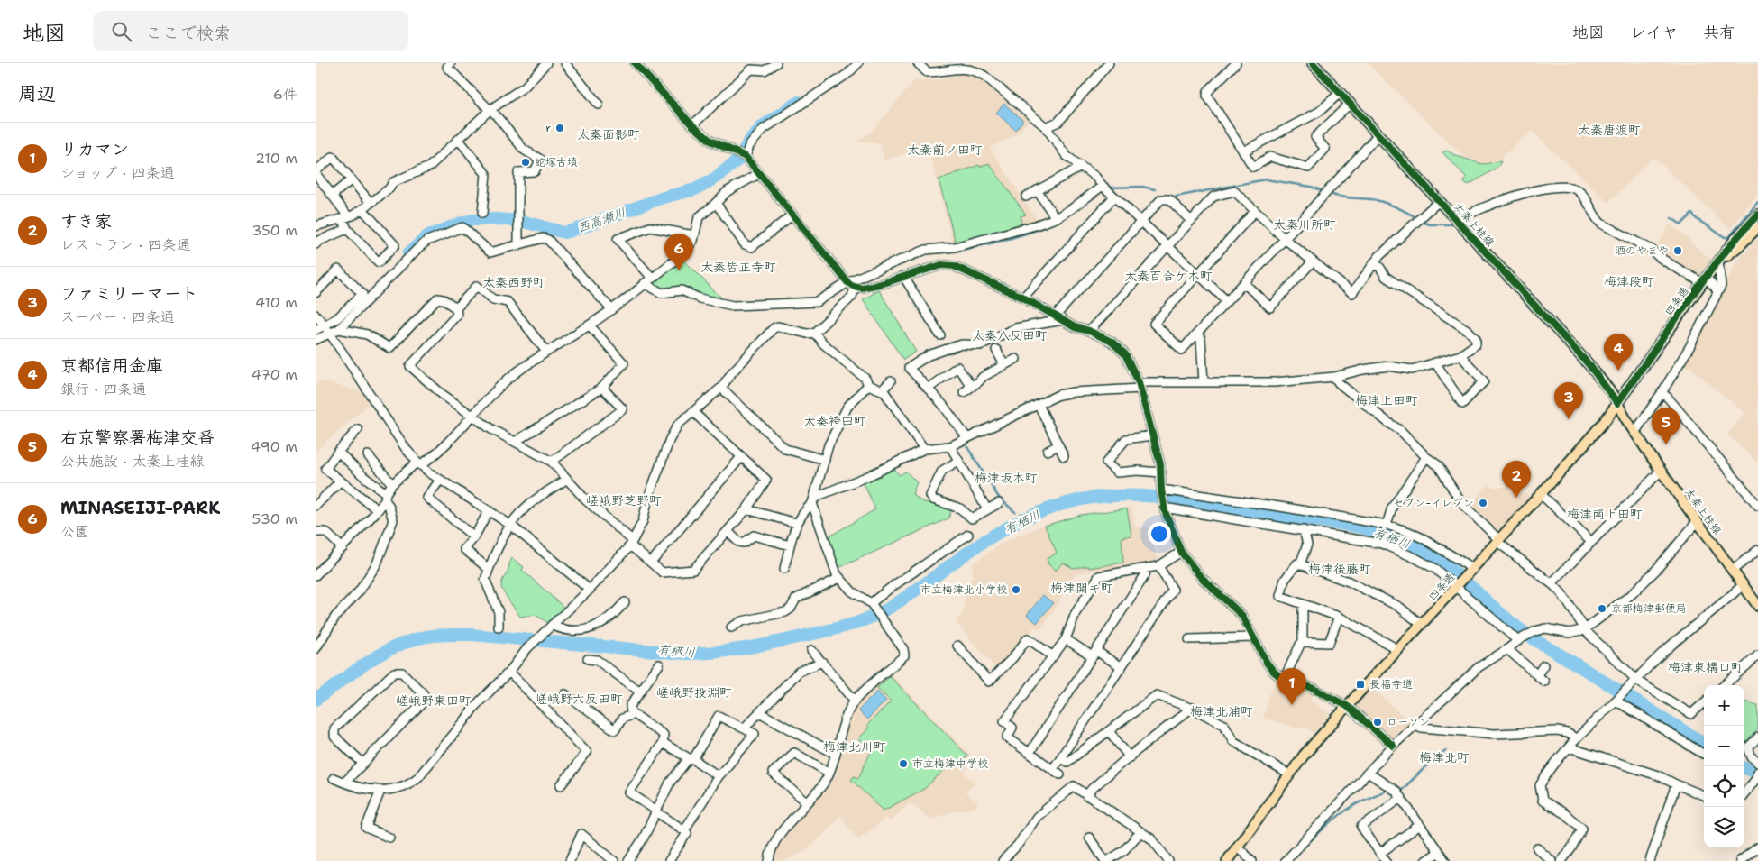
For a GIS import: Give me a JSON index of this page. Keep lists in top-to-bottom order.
{
  "streets": {
    "main road": ["太秦上桂線", "四条通"]
  },
  "crossings": [
    ["太秦上桂線", "四条通"]
  ],
  "districts": [
    "太秦唐渡町",
    "太秦面影町",
    "太秦前ノ田町",
    "太秦川所町",
    "太秦皆正寺町",
    "太秦百合ケ本町",
    "梅津段町",
    "太秦西野町",
    "太秦八反田町",
    "梅津上田町",
    "太秦袴田町",
    "梅津坂本町",
    "嵯峨野芝野町",
    "梅津南上田町",
    "梅津後藤町",
    "梅津開キ町",
    "梅津東構口町",
    "嵯峨野投淵町",
    "嵯峨野六反田町",
    "嵯峨野東田町",
    "梅津北浦町",
    "梅津北川町",
    "梅津北町"
  ],
  "water": ["西高瀬川", "有栖川"],
  "places": {
    "other": [
      "r",
      "蛇塚古墳",
      "酒のやまや",
      "セブン-イレブン",
      "市立梅津北小学校",
      "京都梅津郵便局",
      "ローソン",
      "市立梅津中学校"
    ],
    "transit": ["長福寺道"]
  },
  "page": {
    "header": "地図",
    "search": "ここで検索",
    "nav": ["地図", "レイヤ", "共有"],
    "heading": ["周辺", "6件"],
    "list": [
      {
        "mark": "1",
        "name": "リカマン",
        "note": "ショップ · 四条通",
        "value": "210 m"
      },
      {
        "mark": "2",
        "name": "すき家",
        "note": "レストラン · 四条通",
        "value": "350 m"
      },
      {
        "mark": "3",
        "name": "ファミリーマート",
        "note": "スーパー · 四条通",
        "value": "410 m"
      },
      {
        "mark": "4",
        "name": "京都信用金庫",
        "note": "銀行 · 四条通",
        "value": "470 m"
      },
      {
        "mark": "5",
        "name": "右京警察署梅津交番",
        "note": "公共施設 · 太秦上桂線",
        "value": "490 m"
      },
      {
        "mark": "6",
        "name": "MINASEIJI-PARK",
        "note": "公園",
        "value": "530 m"
      }
    ],
    "pins": [
      "6",
      "4",
      "3",
      "5",
      "2",
      "1"
    ],
    "map_buttons": ["+", "−"]
  }
}
